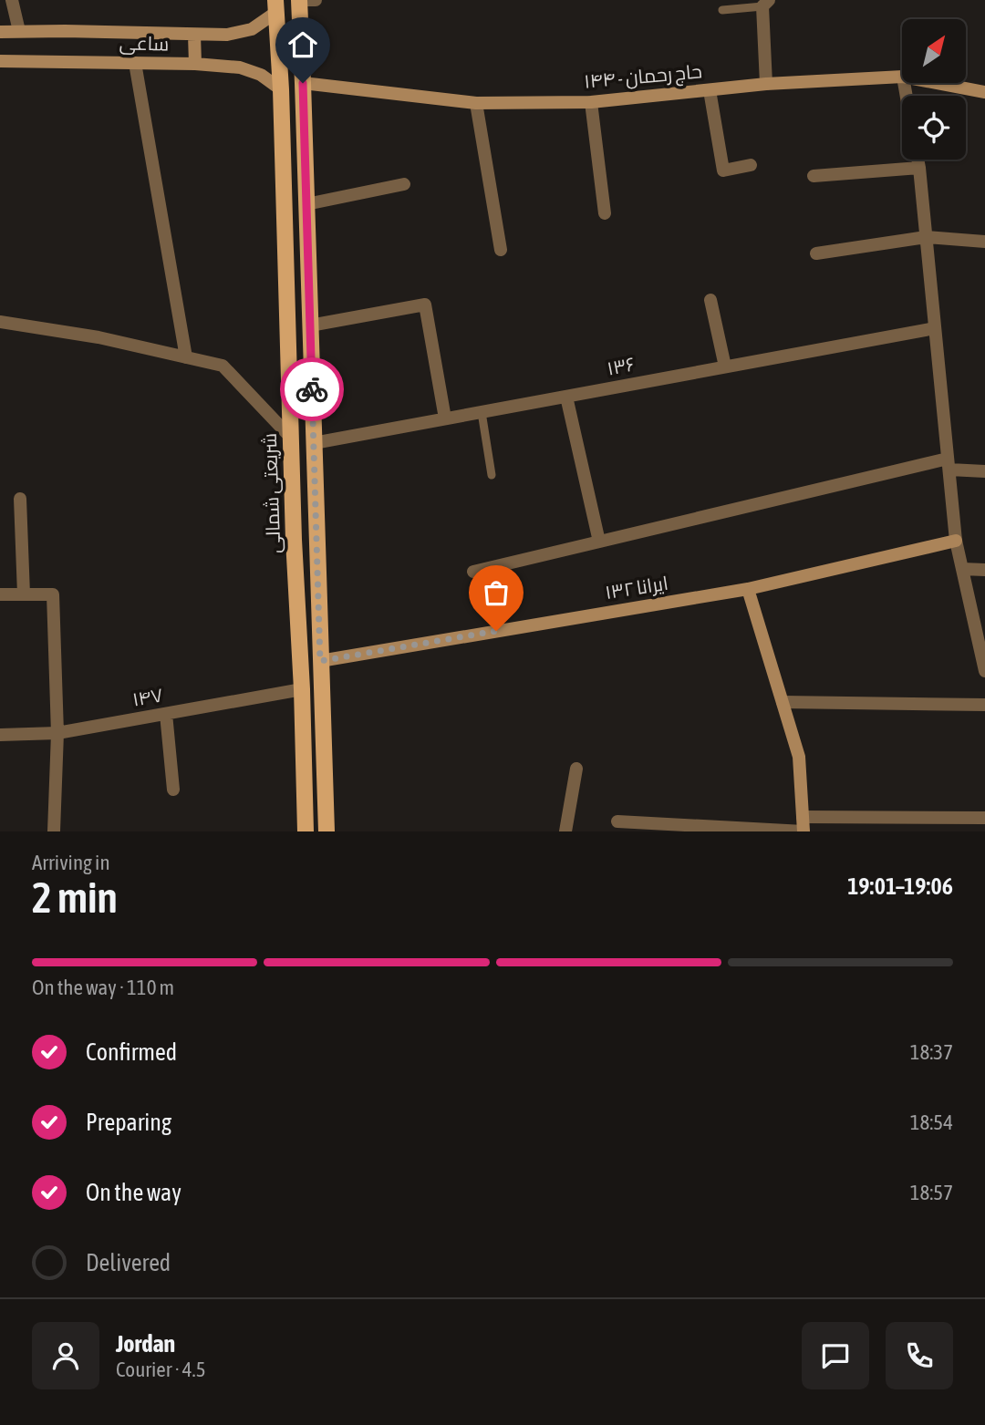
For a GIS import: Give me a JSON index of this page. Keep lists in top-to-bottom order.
{
  "streets": {
    "main road": ["شریعتی شمالی"],
    "street": [
      "ساعی",
      "حاج رحمان - ۱۴۴",
      "۱۳۶",
      "ایرانا ۱۳۲",
      "۱۴۷"
    ]
  },
  "crossings": [
    ["ساعی", "شریعتی شمالی"],
    ["شریعتی شمالی", "۱۴۷"]
  ],
  "north": "top right",
  "page": {
    "heading": ["2 min", "Arriving in", "19:01–19:06"],
    "panel": ["Jordan", "Courier · 4.5"],
    "bar": "On the way · 110 m",
    "list": [
      ["Confirmed", "18:37"],
      ["Preparing", "18:54"],
      ["On the way", "18:57"],
      "Delivered"
    ]
  }
}
